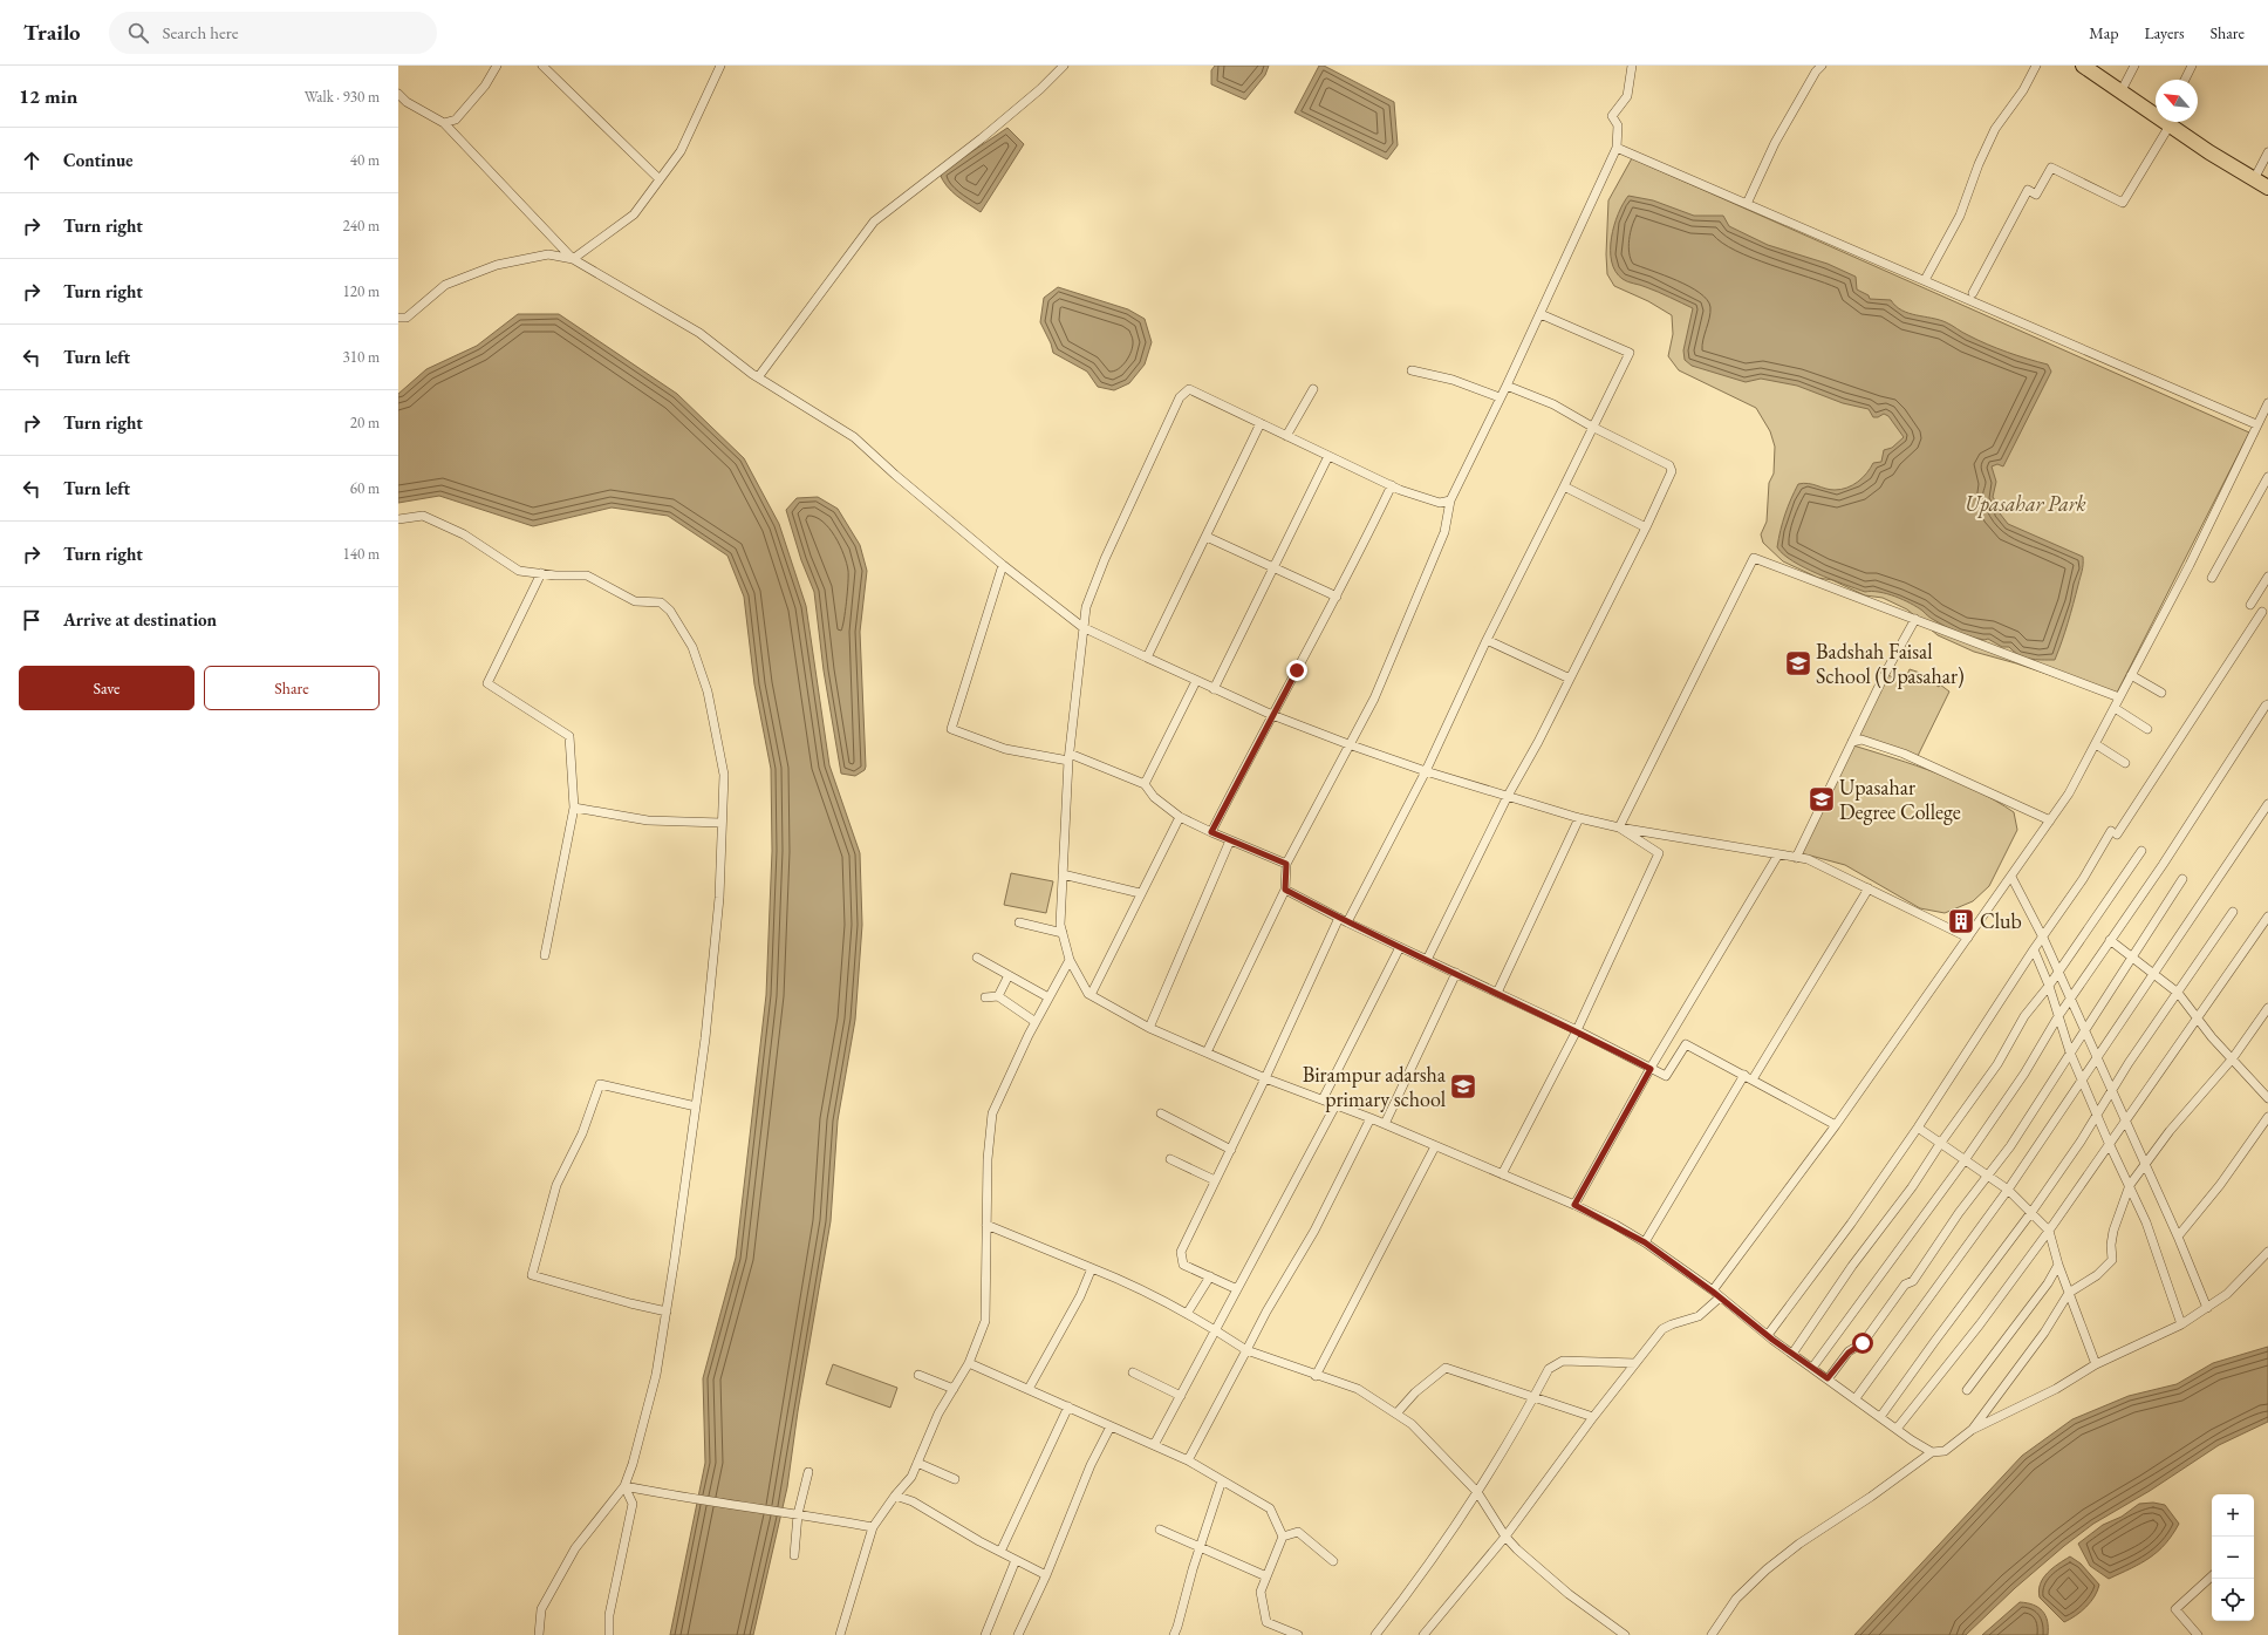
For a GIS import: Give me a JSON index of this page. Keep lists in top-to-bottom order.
{
  "parks": ["Upasahar Park"],
  "places": {
    "school or university": ["Badshah Faisal School (Upasahar)", "Upasahar Degree College", "Birampur adarsha primary school"],
    "building": ["Club"]
  },
  "north": "top left",
  "page": {
    "header": "Trailo",
    "search": "Search here",
    "nav": ["Map", "Layers", "Share"],
    "heading": ["12 min", "Walk · 930 m"],
    "list": [
      ["Continue", "40 m"],
      ["Turn right", "240 m"],
      ["Turn right", "120 m"],
      ["Turn left", "310 m"],
      ["Turn right", "20 m"],
      ["Turn left", "60 m"],
      ["Turn right", "140 m"],
      "Arrive at destination"
    ],
    "buttons": ["Save", "Share"],
    "map_buttons": ["+", "−"]
  }
}
